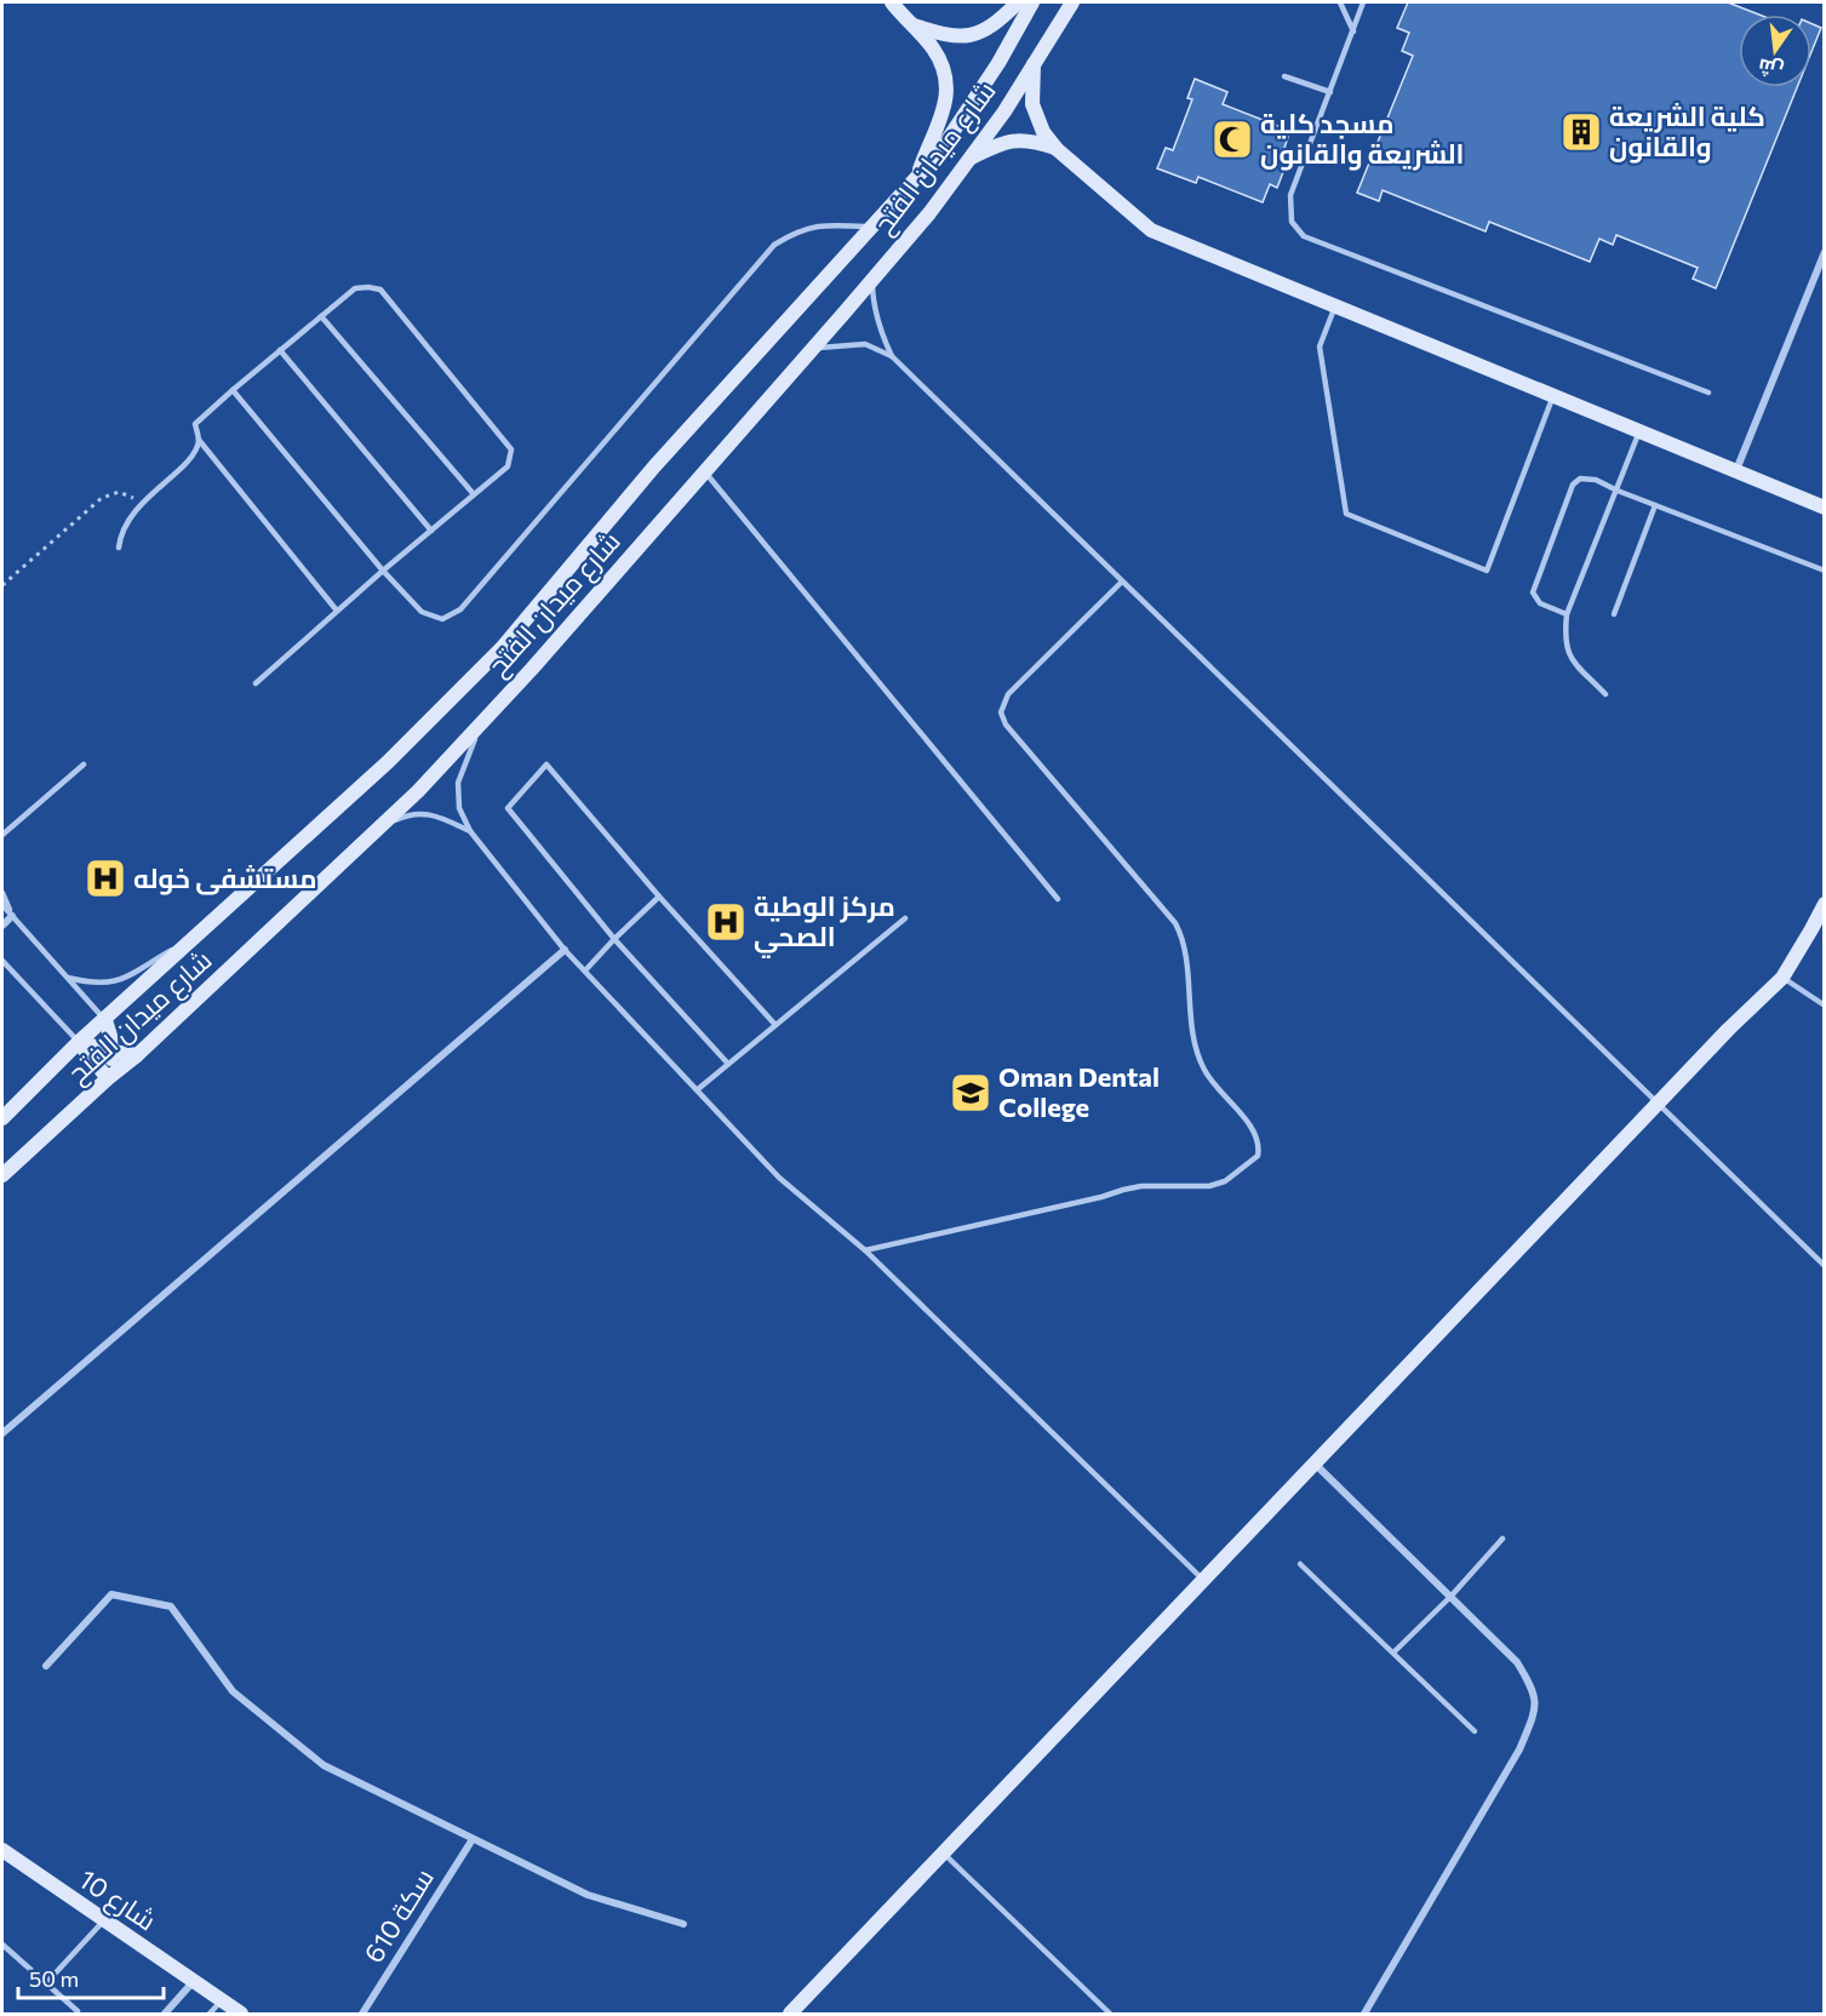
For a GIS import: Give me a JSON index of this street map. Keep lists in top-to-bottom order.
{
  "streets": {
    "main road": ["شارع ميدان الفتح", "شارع 10"],
    "street": ["سكة 610"]
  },
  "places": {
    "building": ["كلية الشريعة والقانون"],
    "mosque": ["مسجد كلية الشريعة والقانون"],
    "hospital": ["مستشفى خوله", "مركز الوطية الصحي"],
    "school or university": ["Oman Dental College"]
  },
  "scale_bar": "50 m",
  "north": "bottom"
}
